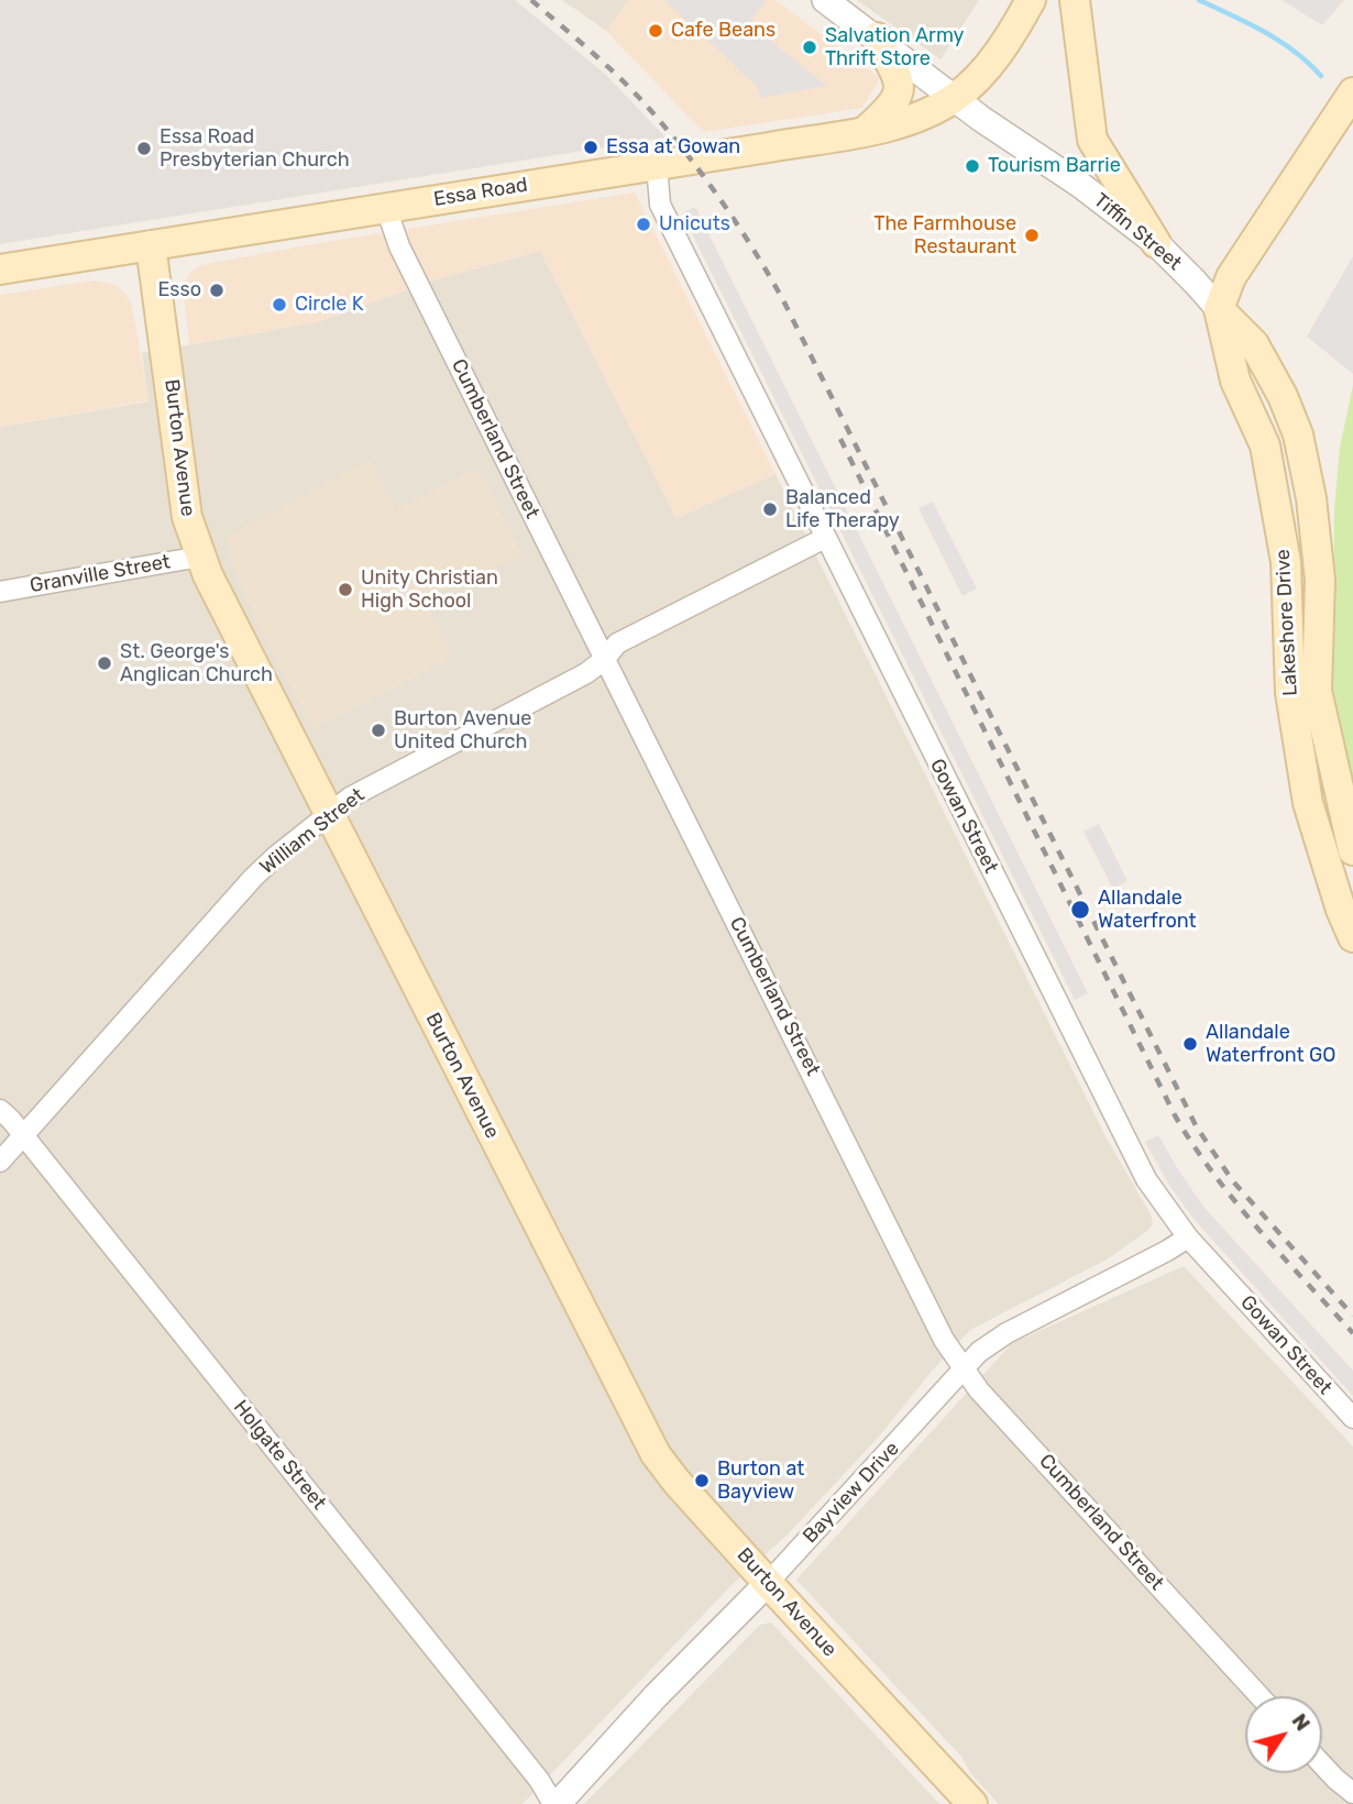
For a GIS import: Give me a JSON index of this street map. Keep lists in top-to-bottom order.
{
  "streets": {
    "main road": ["Essa Road", "Burton Avenue", "Lakeshore Drive"],
    "street": [
      "Tiffin Street",
      "Cumberland Street",
      "Granville Street",
      "Gowan Street",
      "William Street",
      "Holgate Street",
      "Bayview Drive"
    ]
  },
  "crossings": [
    ["Essa Road", "Tiffin Street"],
    ["Essa Road", "Cumberland Street"],
    ["Essa Road", "Burton Avenue"],
    ["Essa Road", "Gowan Street"],
    ["Tiffin Street", "Lakeshore Drive"],
    ["Cumberland Street", "William Street"],
    ["Cumberland Street", "Bayview Drive"],
    ["Burton Avenue", "Granville Street"],
    ["Burton Avenue", "William Street"],
    ["Burton Avenue", "Bayview Drive"],
    ["Gowan Street", "William Street"],
    ["Gowan Street", "Bayview Drive"],
    ["William Street", "Holgate Street"],
    ["Holgate Street", "Bayview Drive"]
  ],
  "places": [
    "Cafe Beans",
    "Salvation Army Thrift Store",
    "Essa at Gowan",
    "Essa Road Presbyterian Church",
    "Tourism Barrie",
    "Unicuts",
    "The Farmhouse Restaurant",
    "Esso",
    "Circle K",
    "Balanced Life Therapy",
    "Unity Christian High School",
    "St. George's Anglican Church",
    "Burton Avenue United Church",
    "Allandale Waterfront",
    "Allandale Waterfront GO",
    "Burton at Bayview"
  ],
  "north": "top right"
}
